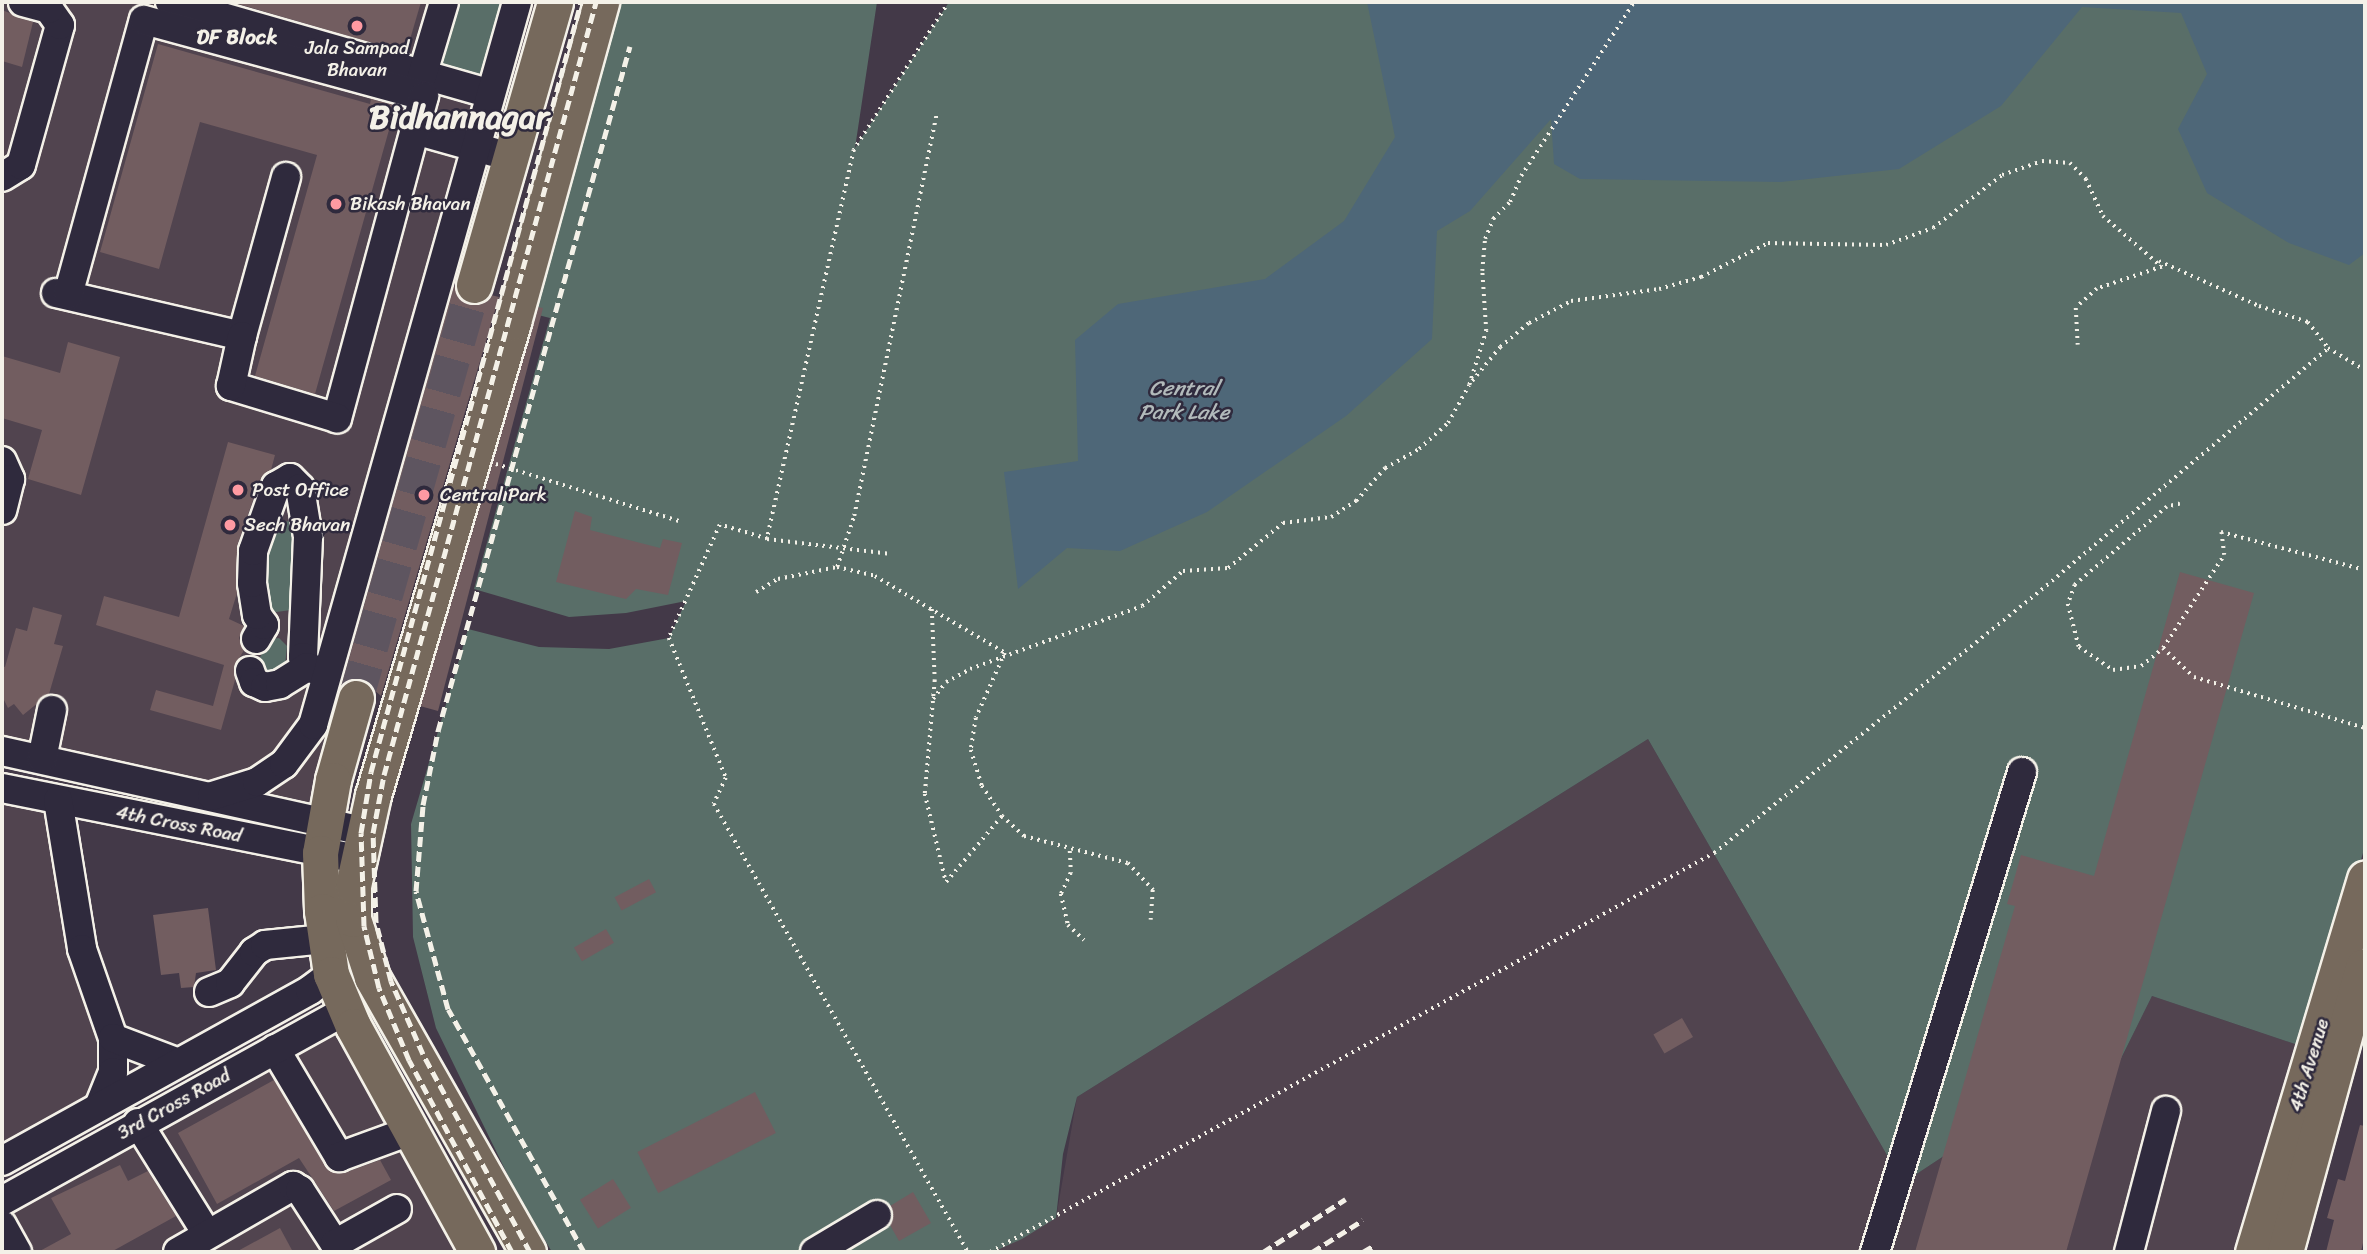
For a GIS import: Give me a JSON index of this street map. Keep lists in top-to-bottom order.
{
  "streets": {
    "main road": ["4th Avenue"],
    "street": ["4th Cross Road", "3rd Cross Road"]
  },
  "districts": ["DF Block", "Bidhannagar"],
  "water": ["Central Park Lake"],
  "places": [
    "Jala Sampad Bhavan",
    "Bikash Bhavan",
    "Post Office",
    "Central Park",
    "Sech Bhavan"
  ]
}
